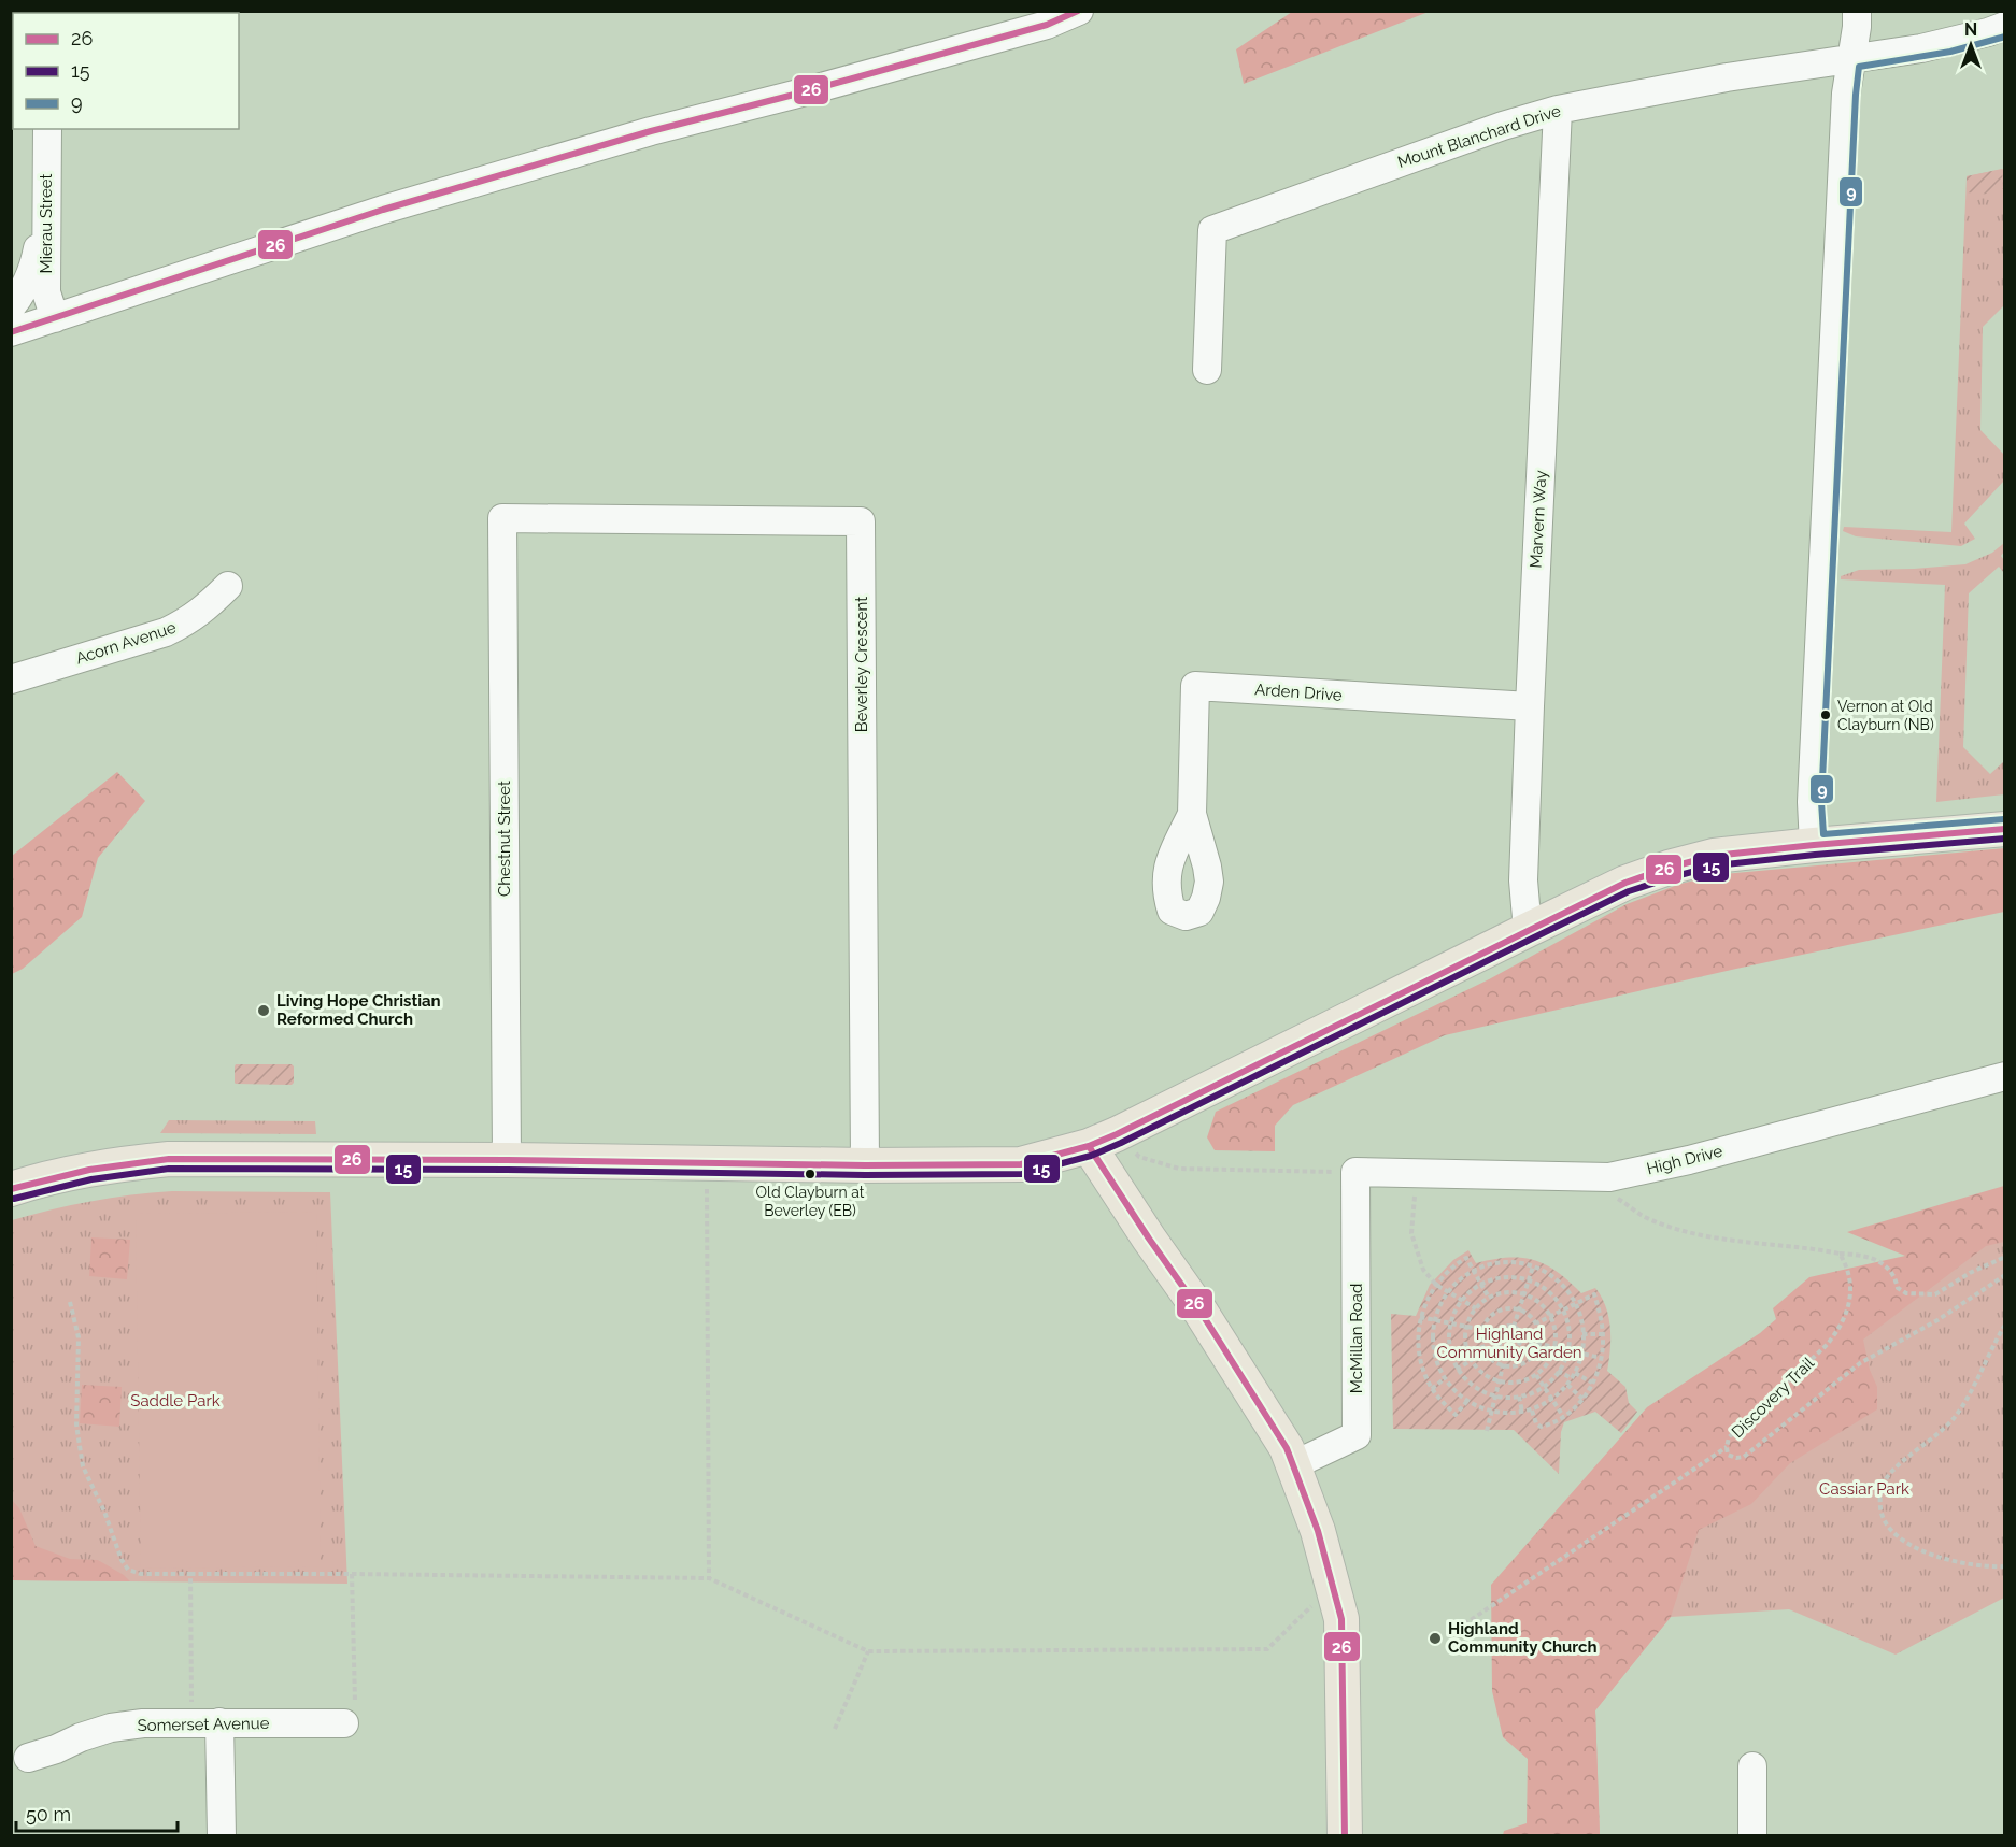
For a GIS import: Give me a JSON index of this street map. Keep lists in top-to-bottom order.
{
  "streets": {
    "street": [
      "Mount Blanchard Drive",
      "Mierau Street",
      "Marvern Way",
      "Acorn Avenue",
      "Beverley Crescent",
      "Arden Drive",
      "Chestnut Street",
      "High Drive",
      "McMillan Road",
      "Somerset Avenue"
    ],
    "path": ["Discovery Trail"]
  },
  "crossings": [
    ["Mount Blanchard Drive", "Marvern Way"],
    ["Marvern Way", "Arden Drive"],
    ["Beverley Crescent", "Chestnut Street"],
    ["High Drive", "McMillan Road"]
  ],
  "parks": ["Highland Community Garden", "Saddle Park", "Cassiar Park"],
  "places": [
    "Vernon at Old Clayburn (NB)",
    "Living Hope Christian Reformed Church",
    "Old Clayburn at Beverley (EB)",
    "Highland Community Church"
  ],
  "lines": ["transit line 26", "transit line 9", "transit line 15"],
  "legend": ["26", "15", "9"],
  "scale_bar": "50 m",
  "north": "top"
}
